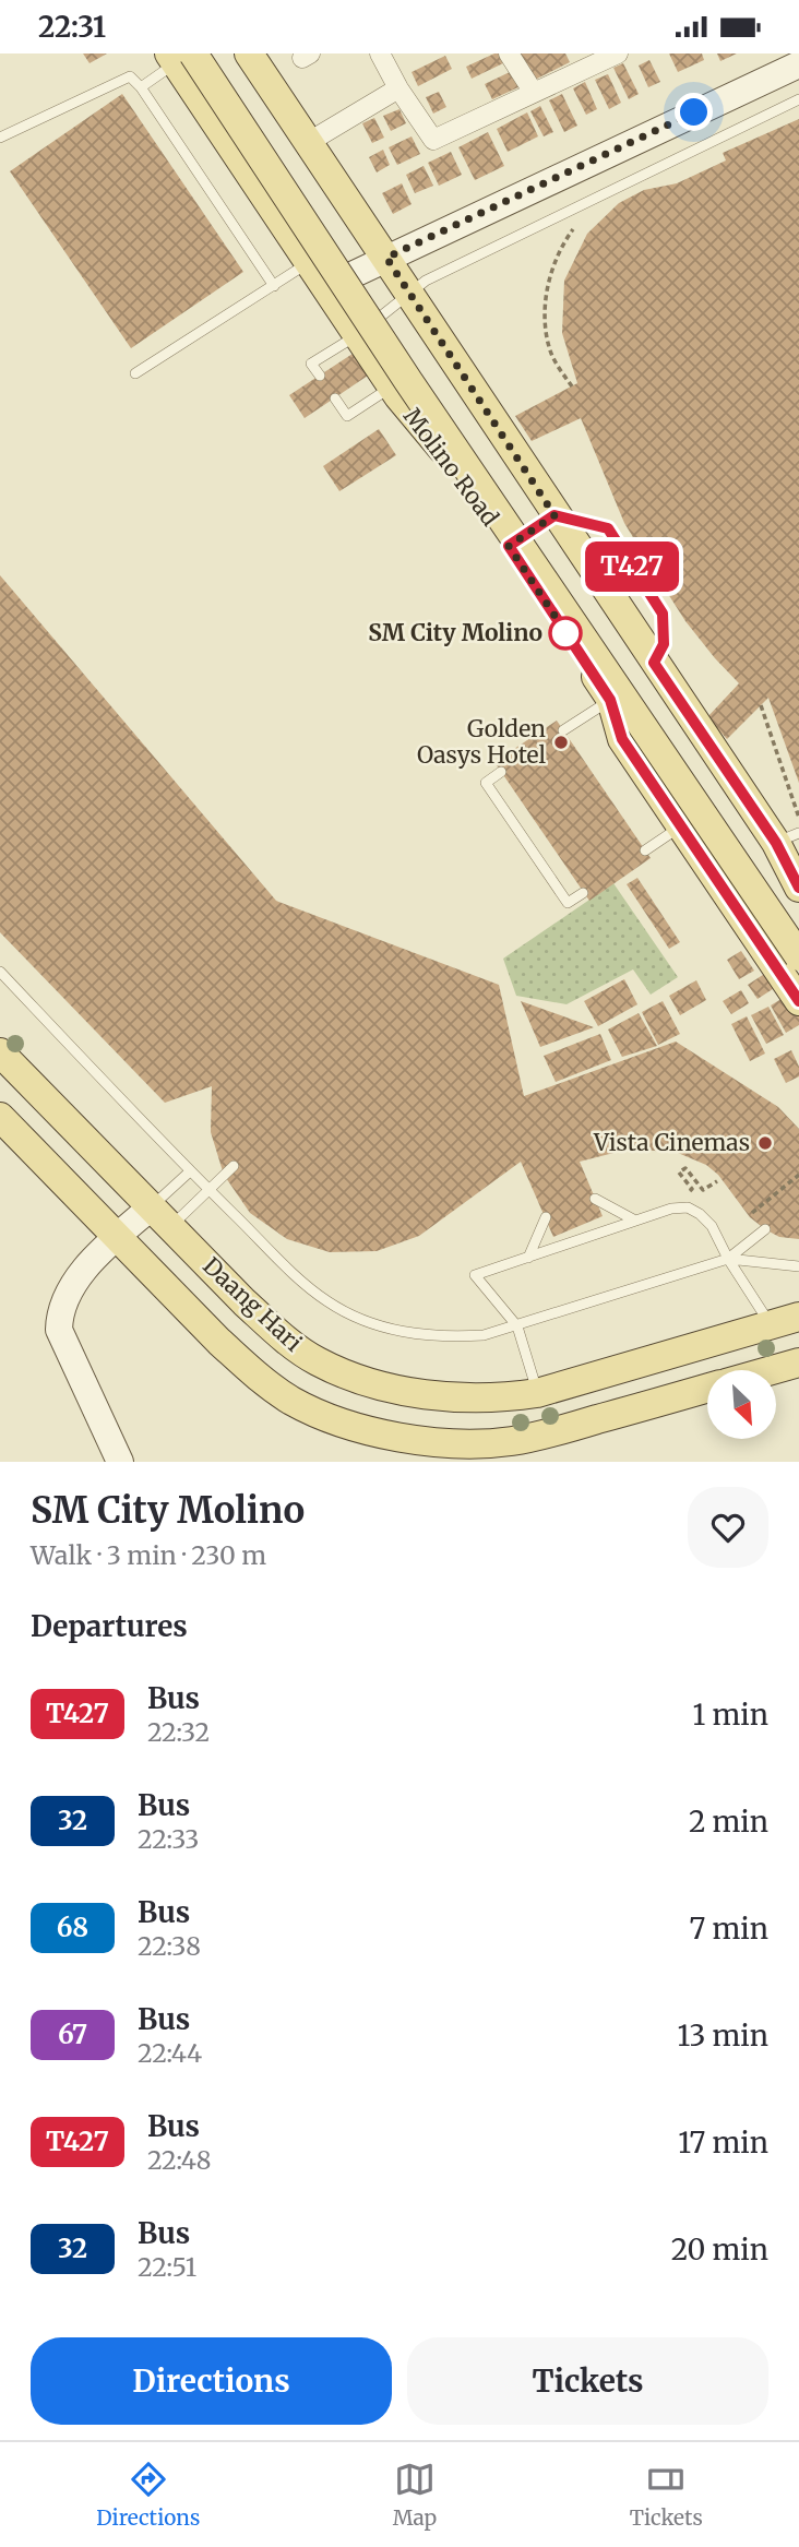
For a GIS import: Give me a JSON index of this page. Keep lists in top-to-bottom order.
{
  "streets": {
    "main road": ["Molino Road", "Daang Hari"]
  },
  "places": ["SM City Molino", "Golden Oasys Hotel", "Vista Cinemas"],
  "lines": ["bus line T427"],
  "north": "bottom right",
  "page": {
    "status": "22:31",
    "on_map": "T427",
    "heading": [
      ["SM City Molino", "Walk · 3 min · 230 m"],
      "Departures"
    ],
    "list": [
      {
        "mark": "T427",
        "name": "Bus",
        "note": "22:32",
        "value": "1 min"
      },
      {
        "mark": "32",
        "name": "Bus",
        "note": "22:33",
        "value": "2 min"
      },
      {
        "mark": "68",
        "name": "Bus",
        "note": "22:38",
        "value": "7 min"
      },
      {
        "mark": "67",
        "name": "Bus",
        "note": "22:44",
        "value": "13 min"
      },
      {
        "mark": "T427",
        "name": "Bus",
        "note": "22:48",
        "value": "17 min"
      },
      {
        "mark": "32",
        "name": "Bus",
        "note": "22:51",
        "value": "20 min"
      }
    ],
    "buttons": ["Directions", "Tickets"],
    "tabs": ["Directions", "Map", "Tickets"]
  }
}
